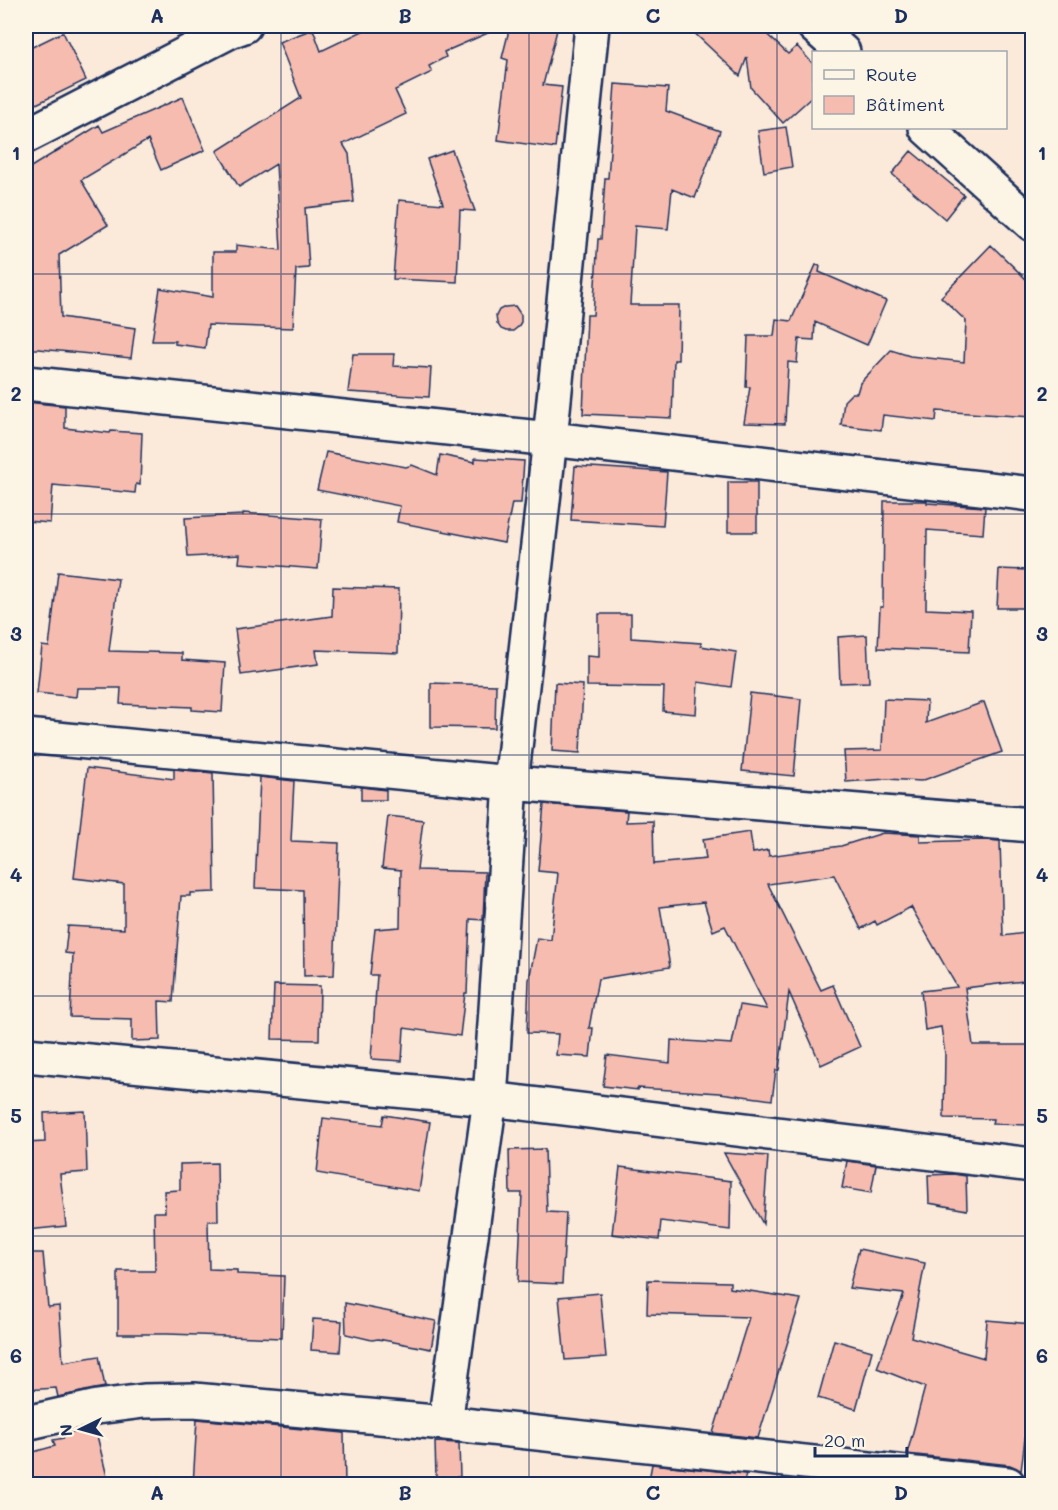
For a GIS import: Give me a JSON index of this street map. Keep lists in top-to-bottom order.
{
  "legend": ["Route", "Bâtiment"],
  "scale_bar": "20 m",
  "north": "left",
  "grid": {
    "columns": [
      "A",
      "B",
      "C",
      "D"
    ],
    "rows": [
      "1",
      "2",
      "3",
      "4",
      "5",
      "6"
    ]
  }
}
